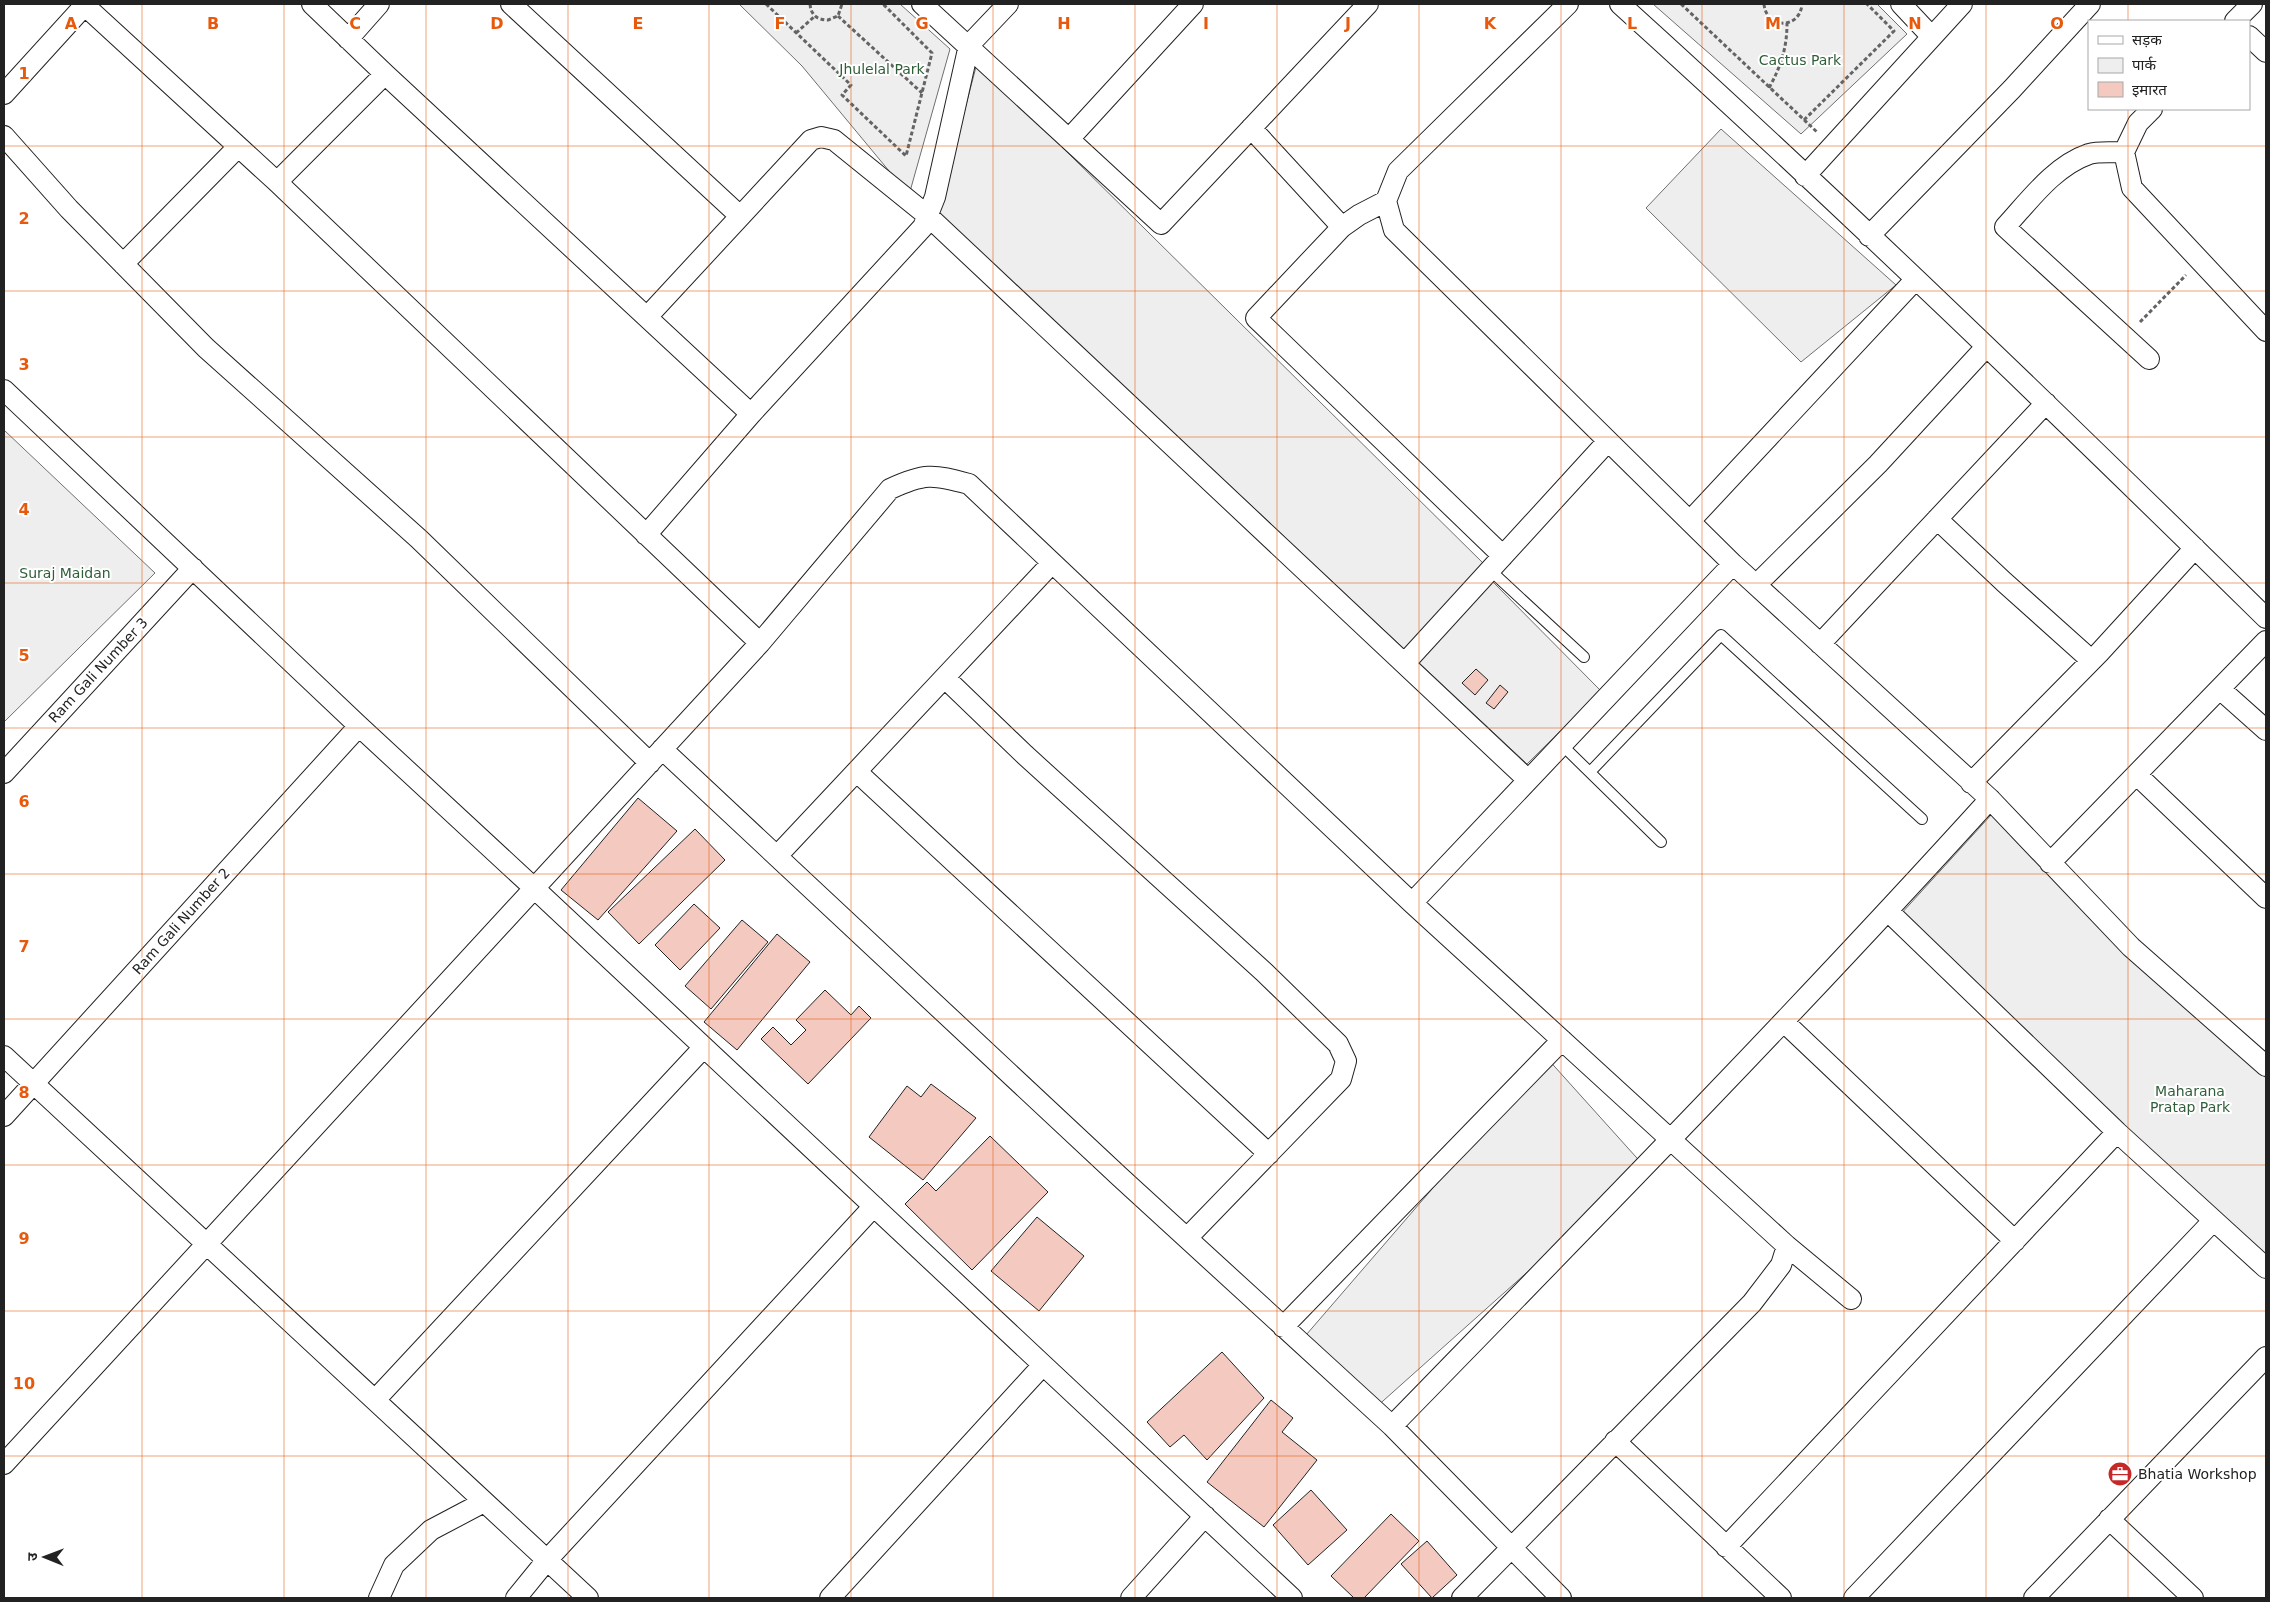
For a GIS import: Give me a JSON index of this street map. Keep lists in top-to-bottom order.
{
  "streets": {
    "street": ["Ram Gali Number 3", "Ram Gali Number 2"]
  },
  "parks": [
    "Cactus Park",
    "Jhulelal Park",
    "Suraj Maidan",
    "Maharana Pratap Park"
  ],
  "places": {
    "office": ["Bhatia Workshop"]
  },
  "legend": ["सड़क", "पार्क", "इमारत"],
  "north": "left",
  "grid": {
    "columns": [
      "A",
      "B",
      "C",
      "D",
      "E",
      "F",
      "G",
      "H",
      "I",
      "J",
      "K",
      "L",
      "M",
      "N",
      "O"
    ],
    "rows": [
      "1",
      "2",
      "3",
      "4",
      "5",
      "6",
      "7",
      "8",
      "9",
      "10"
    ]
  }
}
